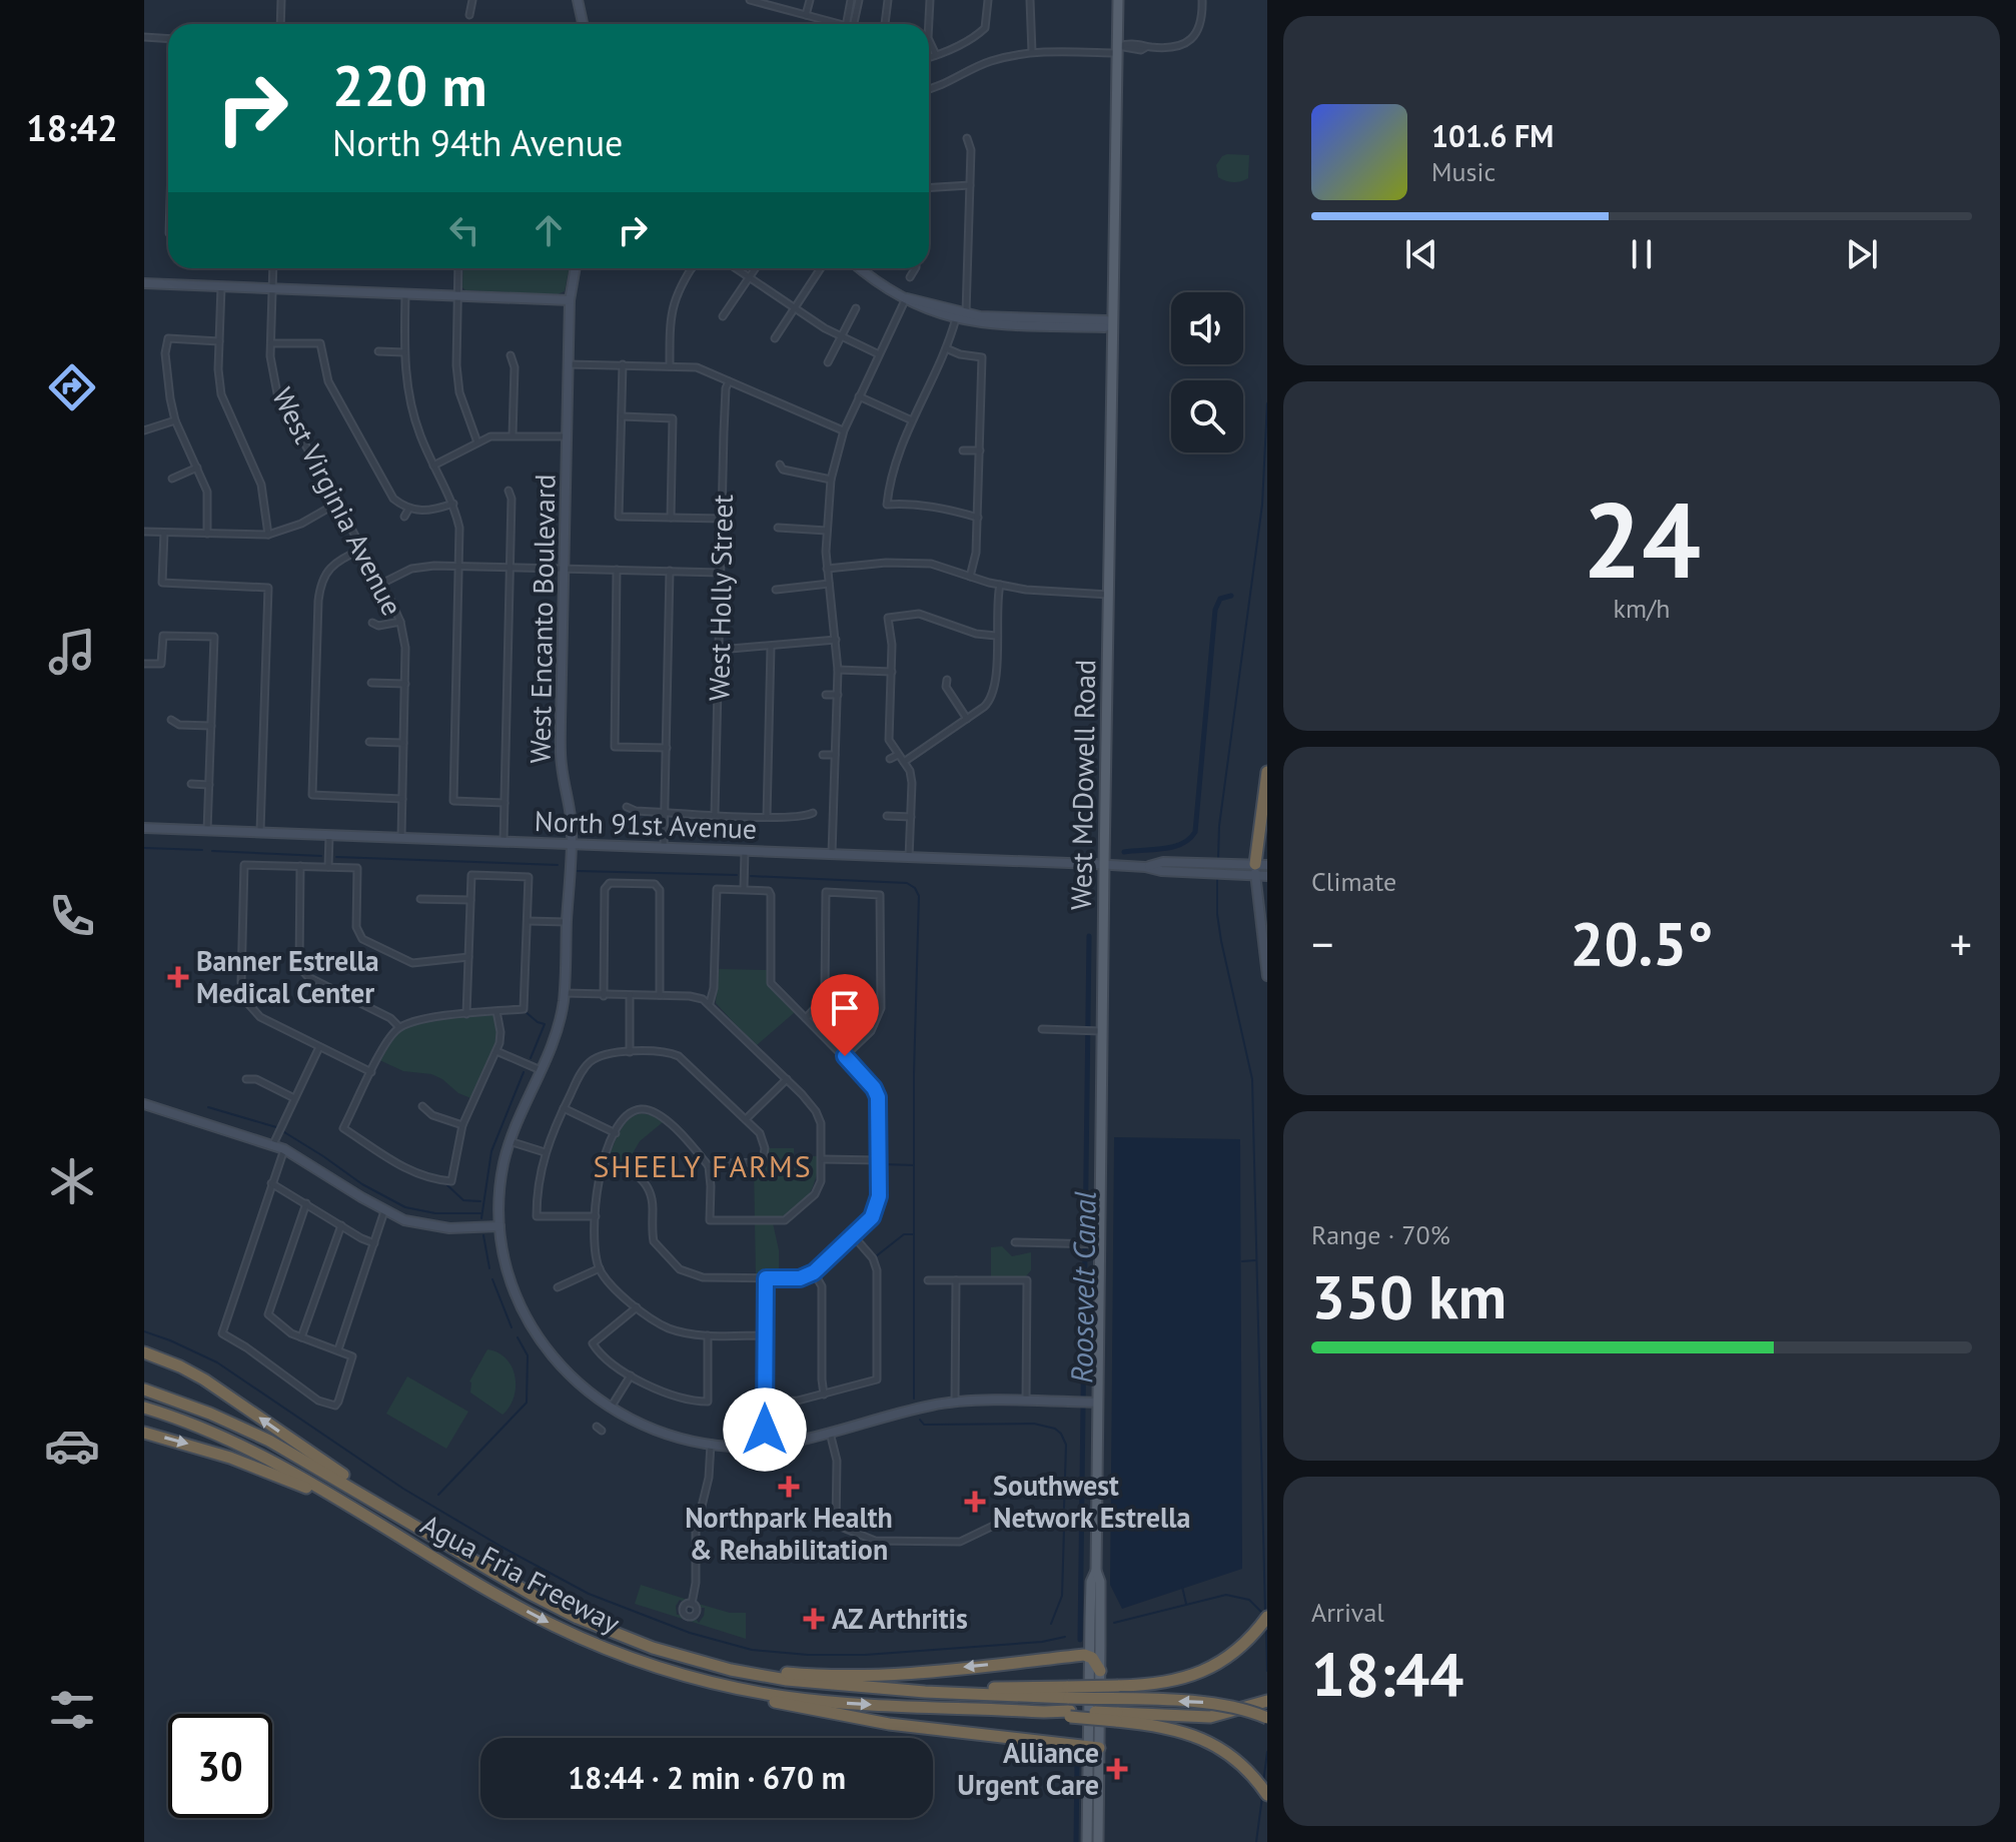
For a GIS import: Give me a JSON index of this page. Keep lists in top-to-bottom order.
{
  "streets": {
    "highway": ["Agua Fria Freeway"],
    "main road": ["West McDowell Road"],
    "street": [
      "West Virginia Avenue",
      "West Holly Street",
      "West Encanto Boulevard",
      "North 91st Avenue"
    ]
  },
  "crossings": [
    ["West Virginia Avenue", "North 91st Avenue"],
    ["West Encanto Boulevard", "West McDowell Road"],
    ["West Encanto Boulevard", "North 91st Avenue"],
    ["West McDowell Road", "North 91st Avenue"]
  ],
  "districts": ["SHEELY FARMS"],
  "water": ["Roosevelt Canal"],
  "places": {
    "health": [
      "Banner Estrella Medical Center",
      "Northpark Health & Rehabilitation",
      "Southwest Network Estrella",
      "AZ Arthritis",
      "Alliance Urgent Care"
    ]
  },
  "page": {
    "tabs": "18:42",
    "turn": ["220 m", "North 94th Avenue"],
    "song": ["101.6 FM", "Music"],
    "tile": [
      ["24", "km/h"],
      "Climate",
      ["Range · 70%", "350 km"],
      ["Arrival", "18:44"]
    ],
    "heat": ["−", "20.5°", "+"],
    "limit": "30",
    "trip": "18:44 · 2 min · 670 m"
  }
}
